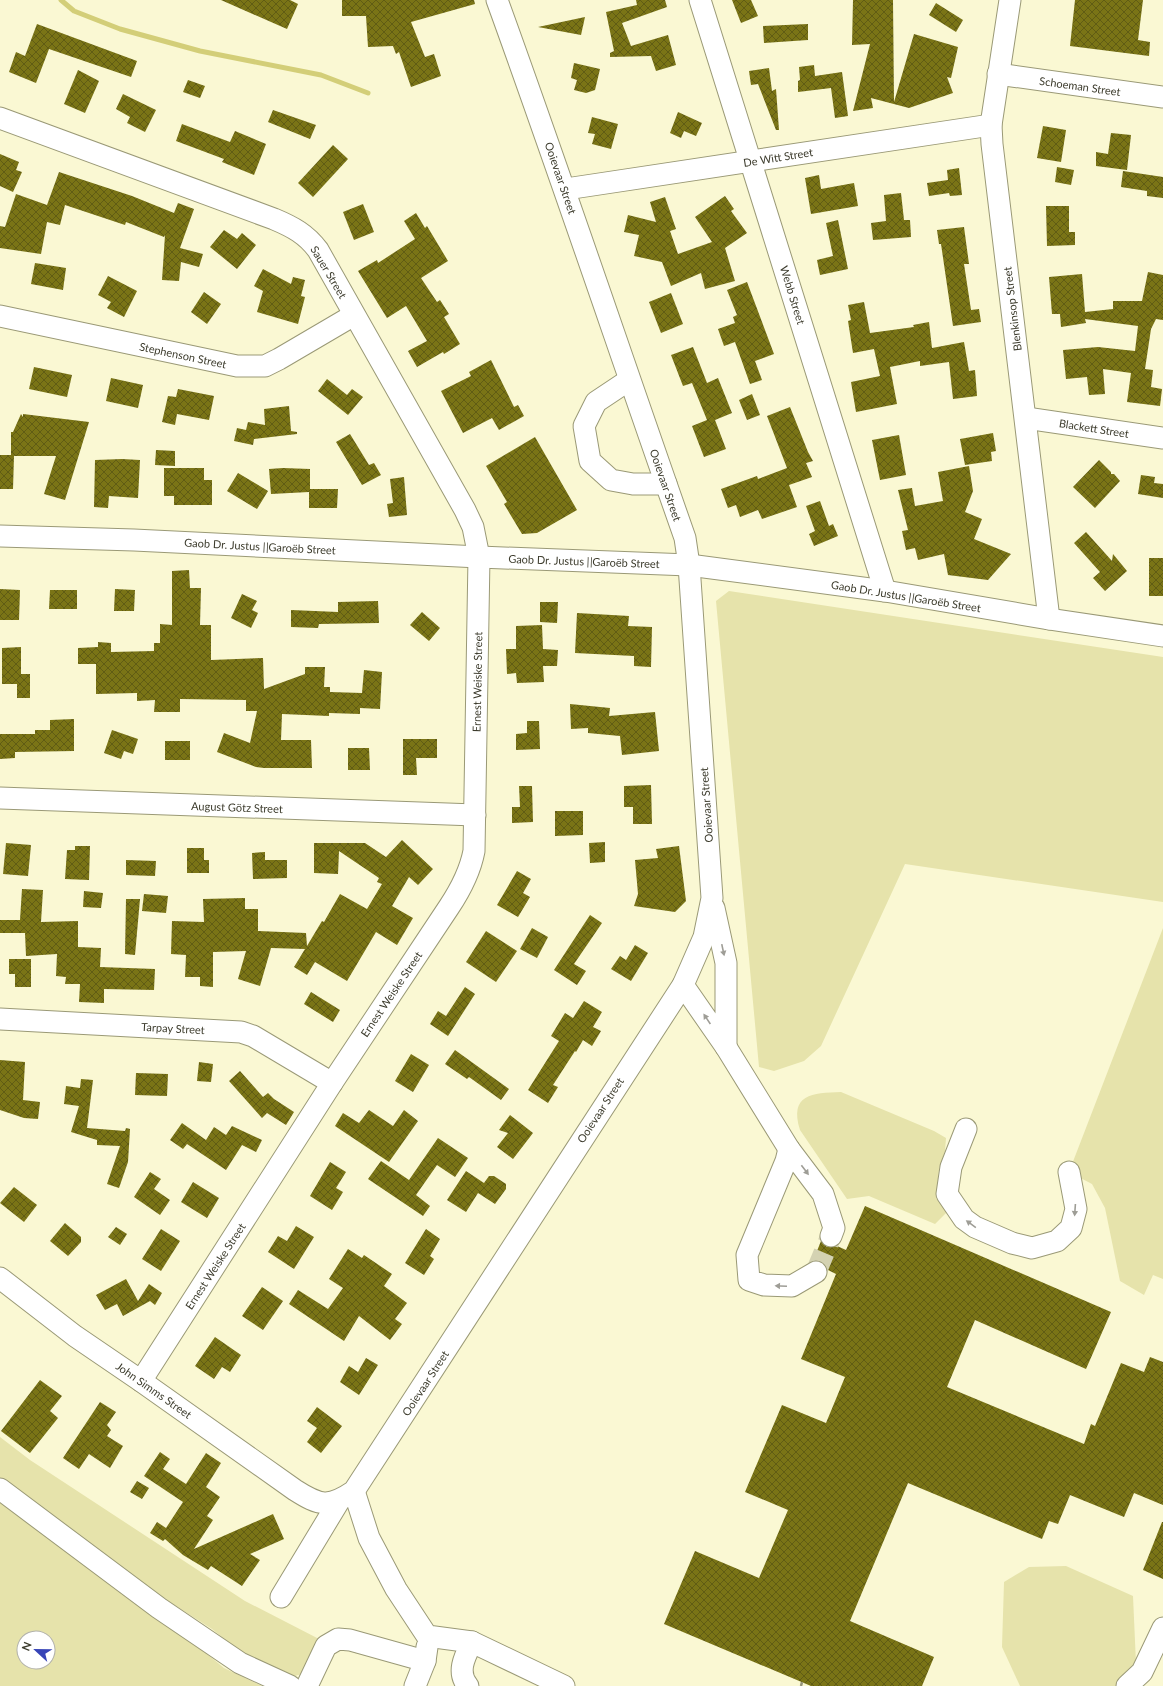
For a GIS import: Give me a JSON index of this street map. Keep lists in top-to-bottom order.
{
  "streets": {
    "street": [
      "Schoeman Street",
      "De Witt Street",
      "Ooievaar Street",
      "Sauer Street",
      "Webb Street",
      "Blenkinsop Street",
      "Stephenson Street",
      "Blackett Street",
      "Gaob Dr. Justus ǁGaroëb Street",
      "Ernest Weiske Street",
      "August Götz Street",
      "Tarpay Street",
      "John Simms Street"
    ]
  },
  "crossings": [
    ["Schoeman Street", "Blenkinsop Street"],
    ["De Witt Street", "Ooievaar Street"],
    ["De Witt Street", "Webb Street"],
    ["De Witt Street", "Blenkinsop Street"],
    ["Ooievaar Street", "Gaob Dr. Justus ǁGaroëb Street"],
    ["Ooievaar Street", "John Simms Street"],
    ["Sauer Street", "Stephenson Street"],
    ["Sauer Street", "Gaob Dr. Justus ǁGaroëb Street"],
    ["Sauer Street", "Ernest Weiske Street"],
    ["Webb Street", "Gaob Dr. Justus ǁGaroëb Street"],
    ["Blenkinsop Street", "Blackett Street"],
    ["Blenkinsop Street", "Gaob Dr. Justus ǁGaroëb Street"],
    ["Gaob Dr. Justus ǁGaroëb Street", "Ernest Weiske Street"],
    ["Ernest Weiske Street", "August Götz Street"],
    ["Ernest Weiske Street", "Tarpay Street"],
    ["Ernest Weiske Street", "John Simms Street"]
  ],
  "north": "left"
}
